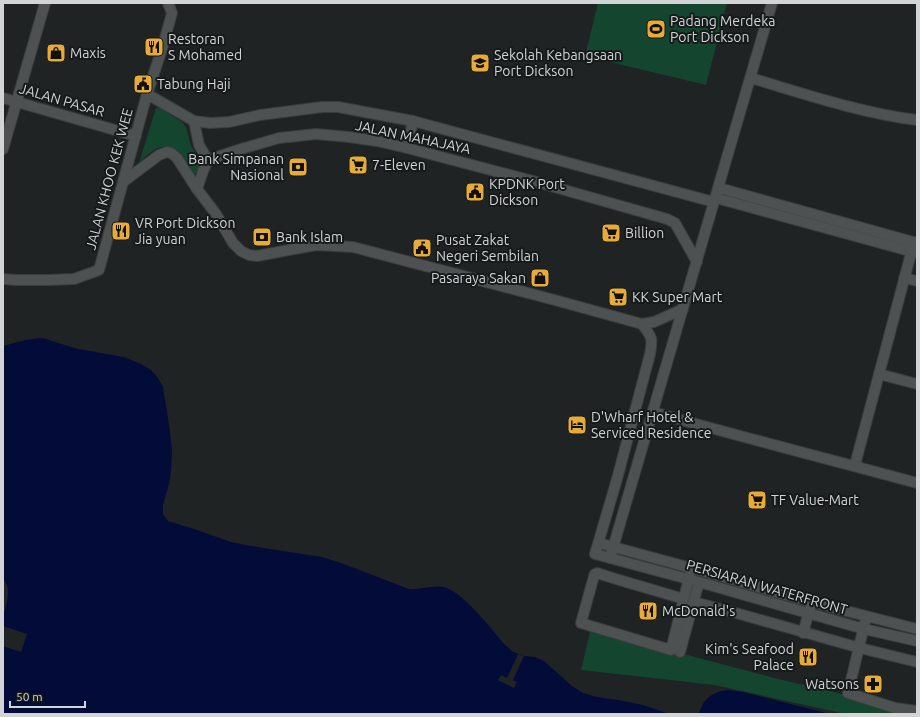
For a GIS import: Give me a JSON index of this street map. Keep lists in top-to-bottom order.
{
  "streets": {
    "street": [
      "JALAN PASAR",
      "JALAN MAHAJAYA",
      "JALAN KHOO KEK WEE",
      "PERSIARAN WATERFRONT"
    ]
  },
  "crossings": [
    ["JALAN PASAR", "JALAN KHOO KEK WEE"]
  ],
  "places": {
    "sports": ["Padang Merdeka Port Dickson"],
    "restaurant": [
      "Restoran S Mohamed",
      "VR Port Dickson Jia yuan",
      "McDonald's",
      "Kim's Seafood Palace"
    ],
    "shop": ["Maxis", "Pasaraya Sakan"],
    "school or university": ["Sekolah Kebangsaan Port Dickson"],
    "public building": ["Tabung Haji", "KPDNK Port Dickson", "Pusat Zakat Negeri Sembilan"],
    "supermarket": [
      "7-Eleven",
      "Billion",
      "KK Super Mart",
      "TF Value-Mart"
    ],
    "bank": ["Bank Simpanan Nasional", "Bank Islam"],
    "hotel": ["D'Wharf Hotel & Serviced Residence"],
    "pharmacy": ["Watsons"]
  },
  "scale_bar": "50 m"
}
